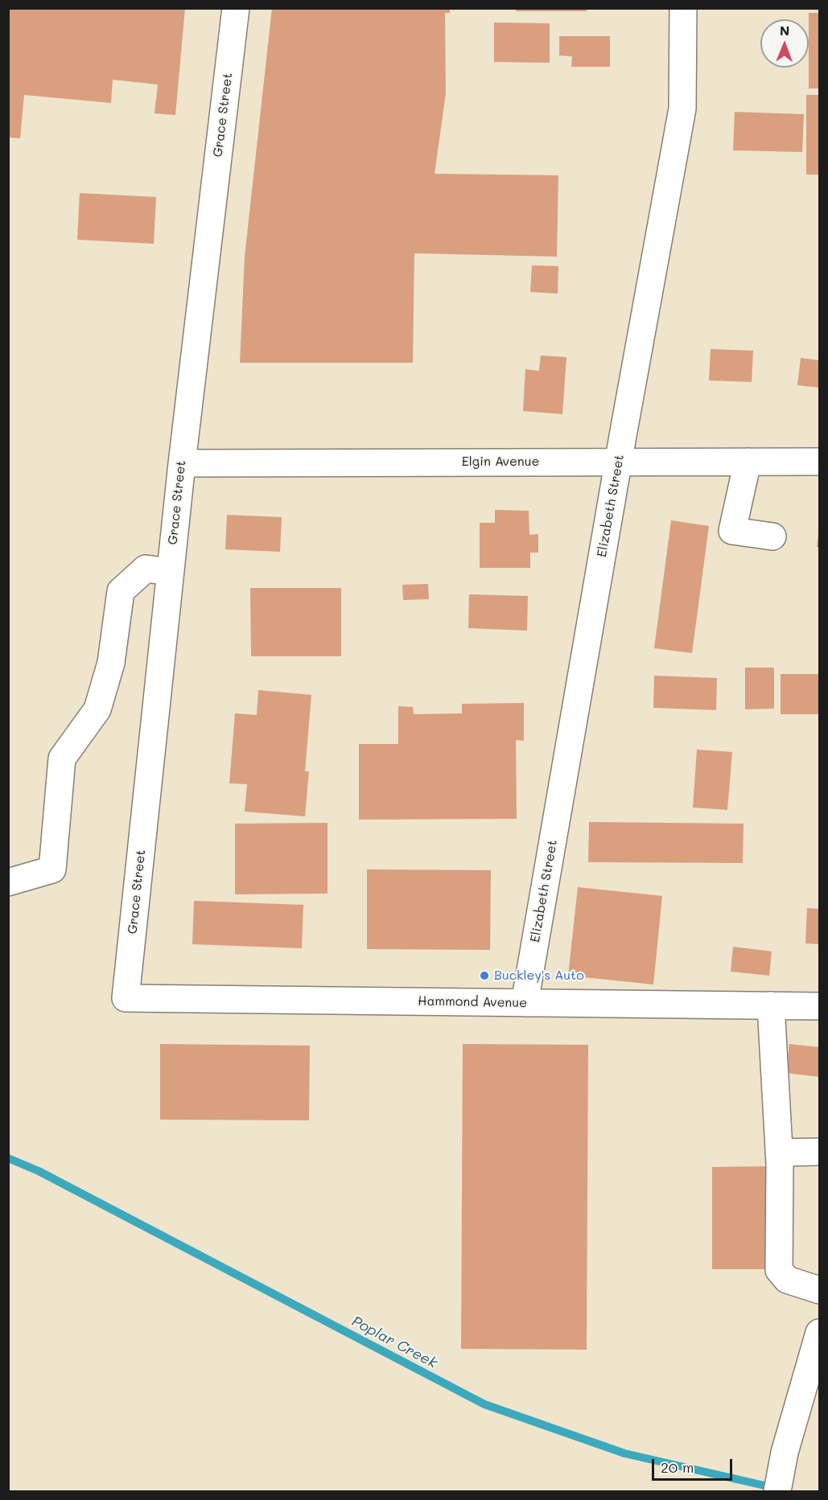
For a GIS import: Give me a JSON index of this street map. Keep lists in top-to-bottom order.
{
  "streets": {
    "street": [
      "Grace Street",
      "Elgin Avenue",
      "Elizabeth Street",
      "Hammond Avenue"
    ]
  },
  "crossings": [
    ["Grace Street", "Elgin Avenue"],
    ["Grace Street", "Hammond Avenue"],
    ["Elgin Avenue", "Elizabeth Street"],
    ["Elizabeth Street", "Hammond Avenue"]
  ],
  "water": ["Poplar Creek"],
  "places": ["Buckley's Auto"],
  "scale_bar": "20 m",
  "north": "top"
}
